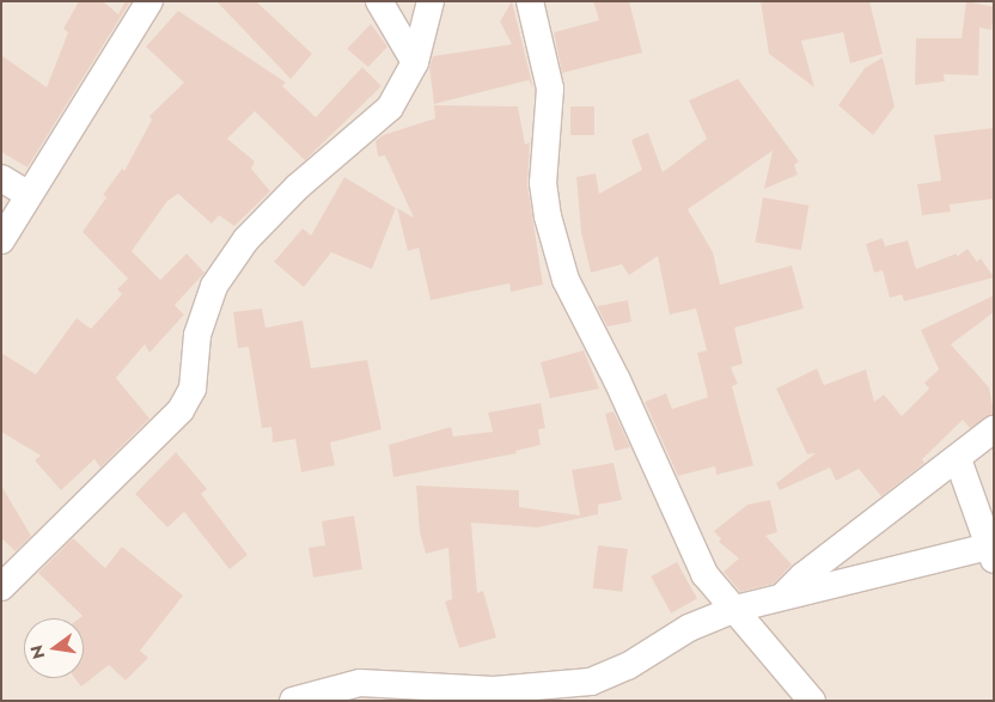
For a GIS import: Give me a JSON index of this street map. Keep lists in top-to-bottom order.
{
  "north": "left"
}
